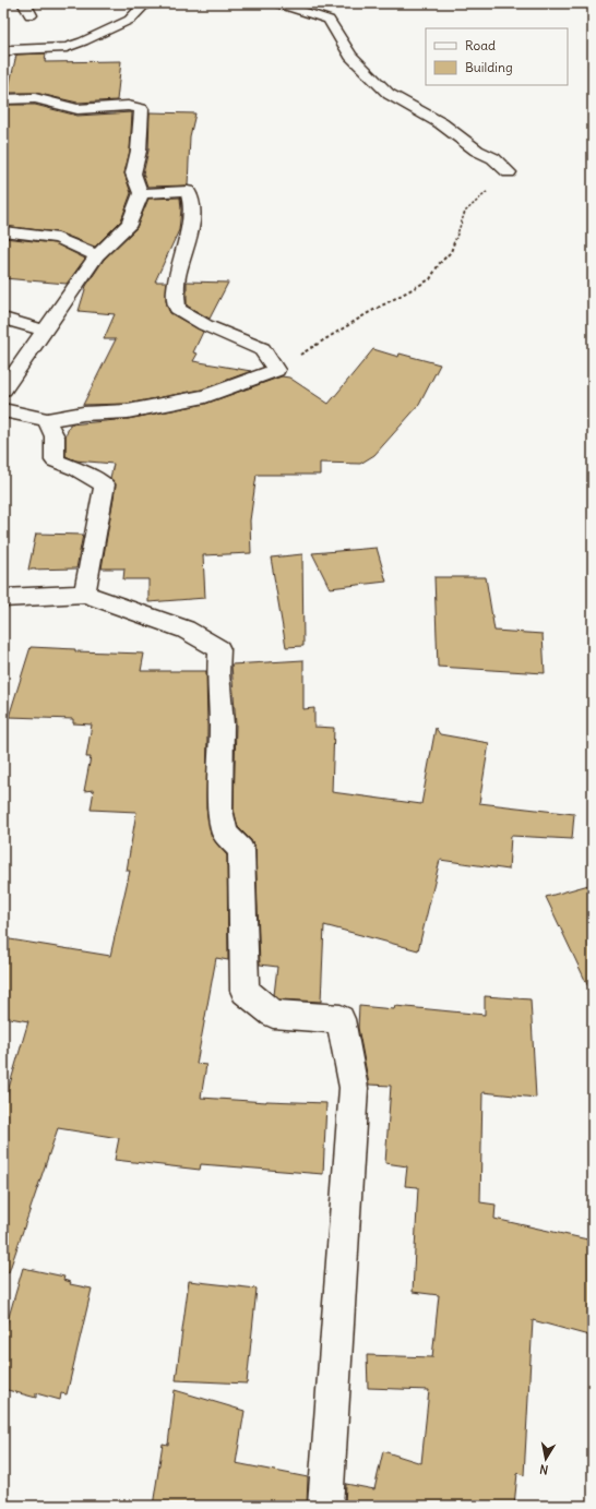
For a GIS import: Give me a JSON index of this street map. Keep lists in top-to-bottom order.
{
  "legend": ["Road", "Building"],
  "north": "bottom"
}
